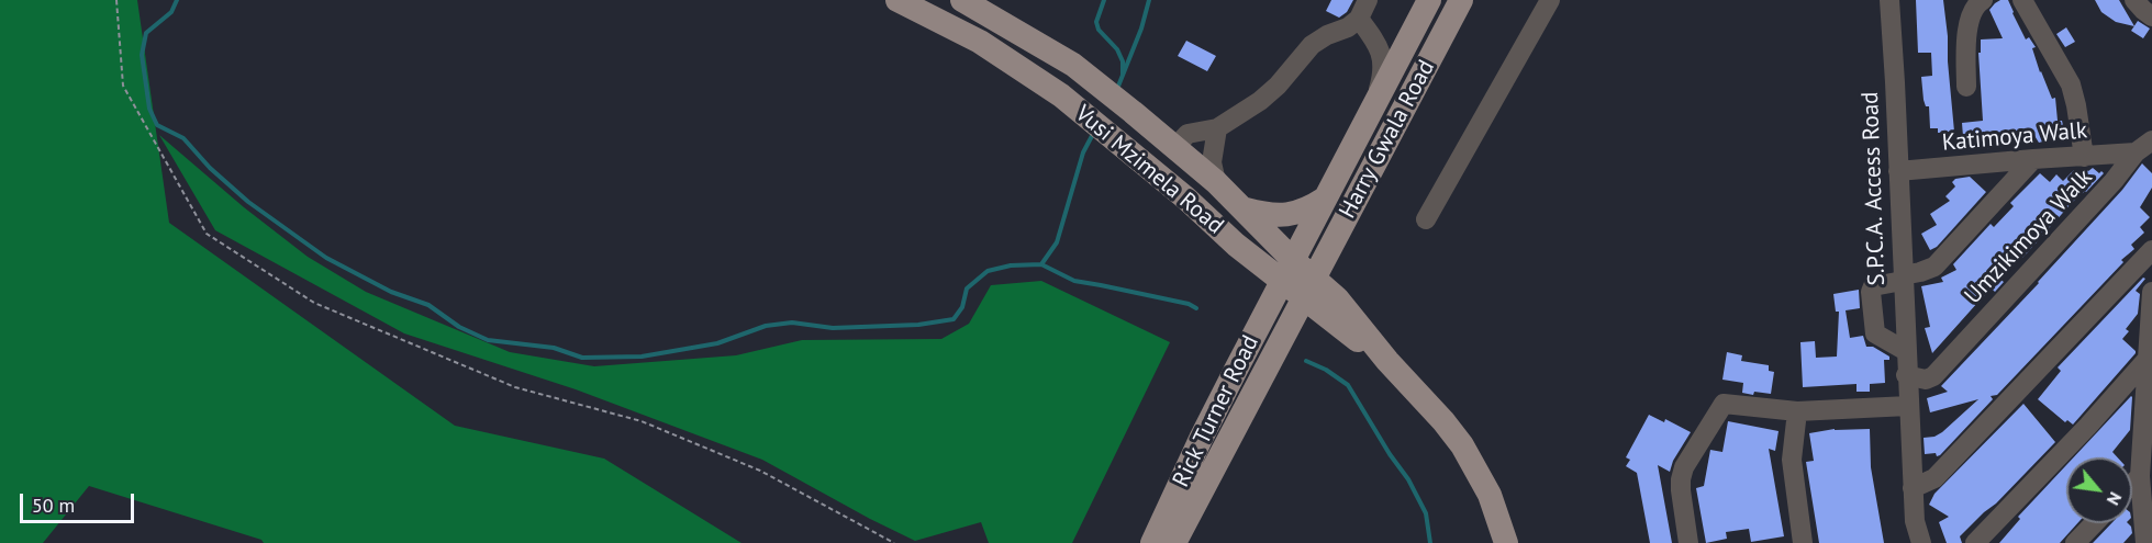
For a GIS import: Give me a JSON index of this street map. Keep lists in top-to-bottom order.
{
  "streets": {
    "main road": ["Harry Gwala Road", "Vusi Mzimela Road", "Rick Turner Road"],
    "street": ["Katimoya Walk", "S.P.C.A. Access Road", "Umzikimoya Walk"]
  },
  "crossings": [
    ["Katimoya Walk", "S.P.C.A. Access Road"],
    ["Katimoya Walk", "Umzikimoya Walk"],
    ["Harry Gwala Road", "Vusi Mzimela Road"],
    ["Harry Gwala Road", "Rick Turner Road"],
    ["Vusi Mzimela Road", "Rick Turner Road"],
    ["S.P.C.A. Access Road", "Umzikimoya Walk"]
  ],
  "scale_bar": "50 m",
  "north": "bottom right"
}
